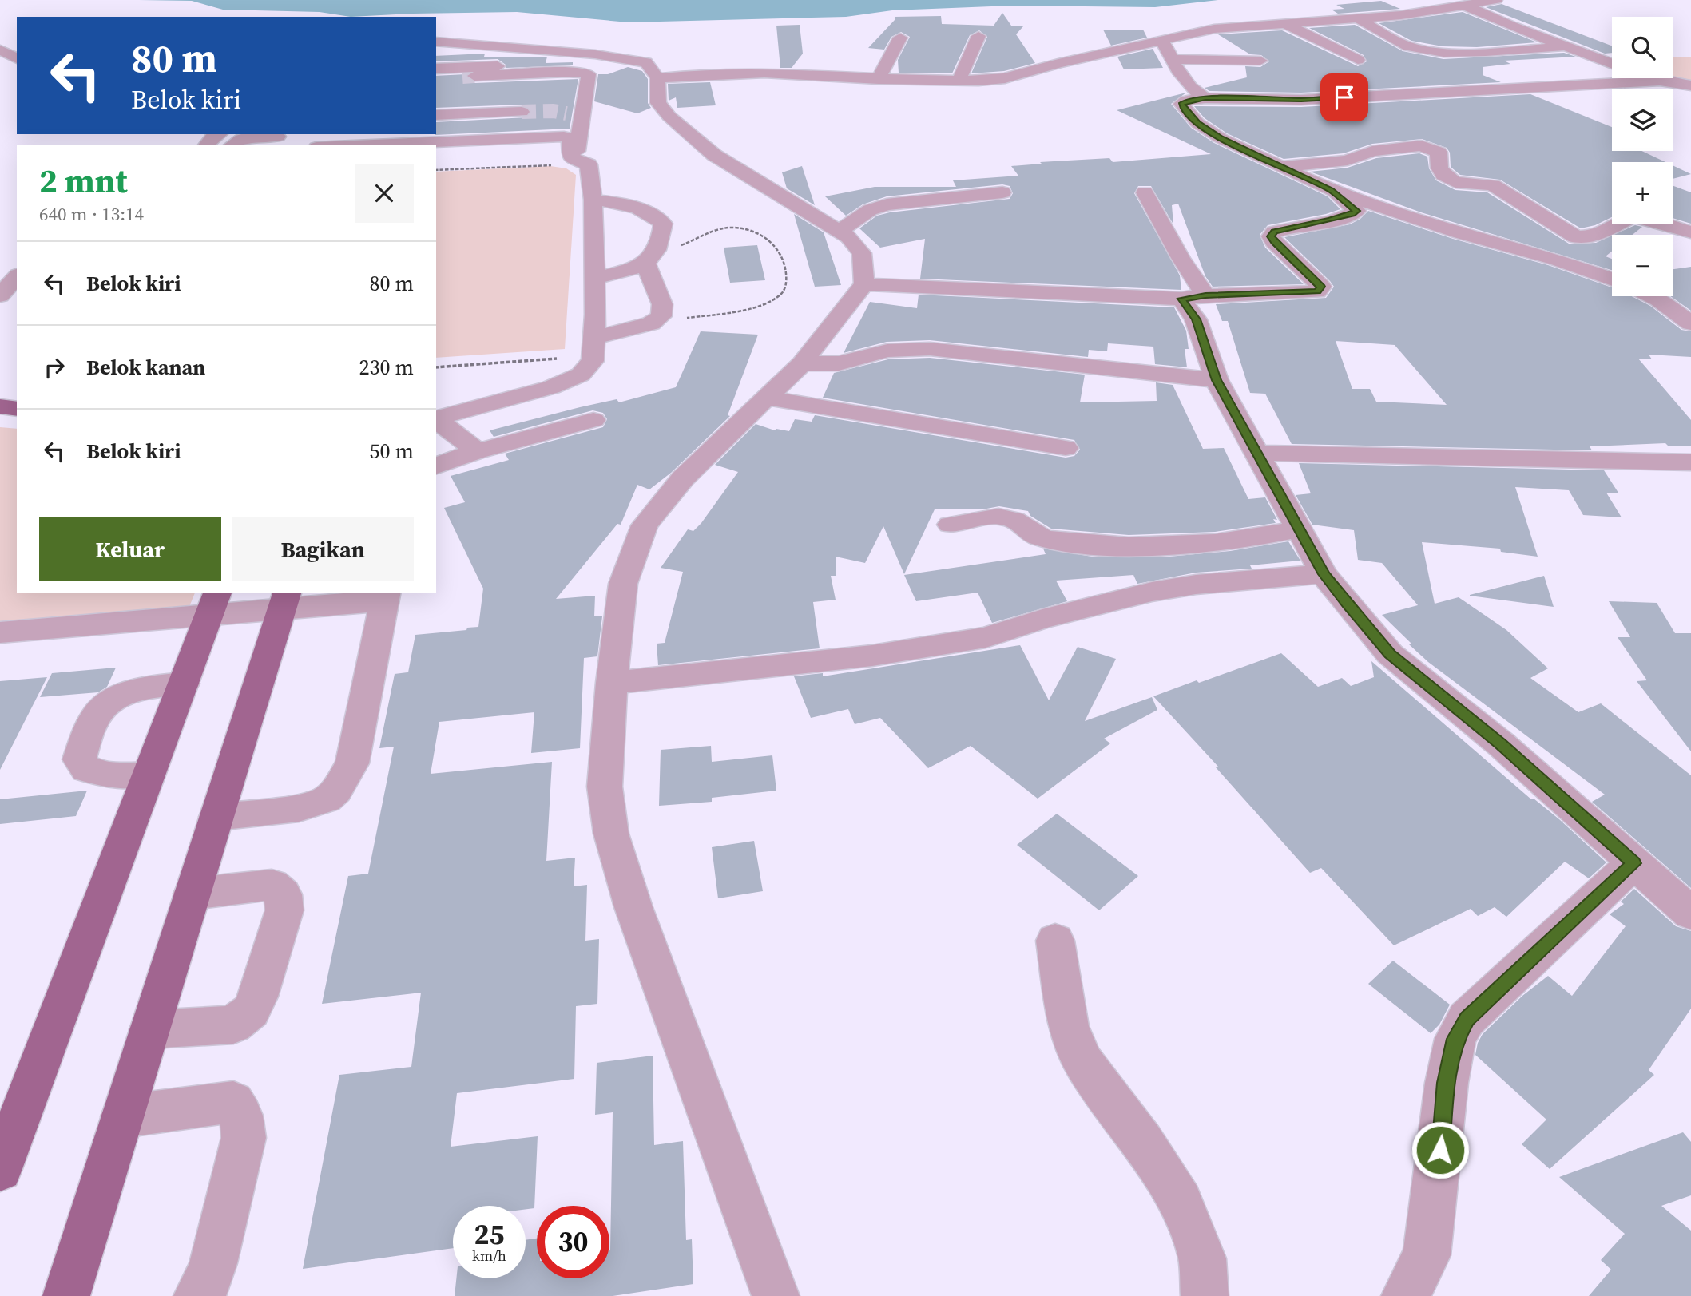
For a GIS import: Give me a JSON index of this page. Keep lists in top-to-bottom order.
{
  "page": {
    "map_buttons": ["+", "−"],
    "turn": ["80 m", "Belok kiri"],
    "heading": ["2 mnt", "640 m · 13:14"],
    "list": [
      {
        "name": "Belok kiri",
        "value": "80 m"
      },
      {
        "name": "Belok kanan",
        "value": "230 m"
      },
      {
        "name": "Belok kiri",
        "value": "50 m"
      }
    ],
    "buttons": ["Keluar", "Bagikan"],
    "speed": "25 km/h",
    "limit": "30"
  }
}
